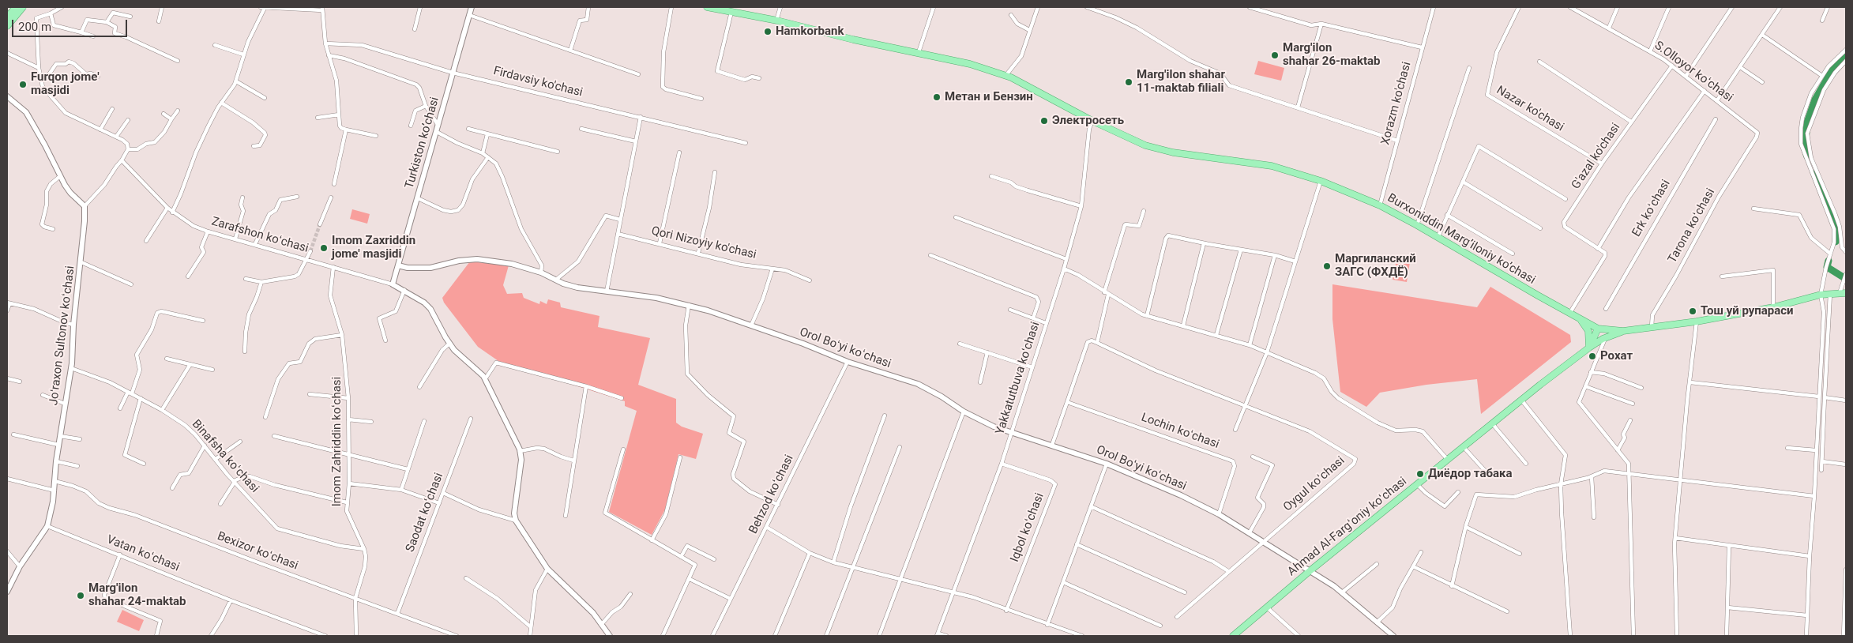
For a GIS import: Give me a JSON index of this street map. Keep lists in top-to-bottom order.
{
  "streets": {
    "main road": ["Burxoniddin Marg’iloniy ko’chasi", "Ahmad Al-Fargʻoniy koʻchasi"],
    "street": [
      "S.Olloyor koʻchasi",
      "Firdavsiy ko'chasi",
      "Xorazm ko'chasi",
      "Nazar ko'chasi",
      "Turkiston ko’chasi",
      "G'azal ko'chasi",
      "Erk koʻchasi",
      "Tarona koʻchasi",
      "Zarafshon koʻchasi",
      "Qori Nizoyiy ko'chasi",
      "Joʻraxon Sultonov koʻchasi",
      "Orol Boʻyi koʻchasi",
      "Yakkatutbuva koʻchasi",
      "Lochin koʻchasi",
      "Imom Zahriddin koʻchasi",
      "Binafsha koʻchasi",
      "Oygul koʻchasi",
      "Behzod koʻchasi",
      "Saodat koʻchasi",
      "Iqbol koʻchasi",
      "Bexizor koʻchasi",
      "Vatan koʻchasi"
    ]
  },
  "crossings": [
    ["S.Olloyor koʻchasi", "G'azal ko'chasi"],
    ["S.Olloyor koʻchasi", "Tarona koʻchasi"],
    ["Firdavsiy ko'chasi", "Turkiston ko’chasi"],
    ["Xorazm ko'chasi", "Burxoniddin Marg’iloniy ko’chasi"],
    ["Nazar ko'chasi", "G'azal ko'chasi"],
    ["Turkiston ko’chasi", "Zarafshon koʻchasi"],
    ["Turkiston ko’chasi", "Orol Boʻyi koʻchasi"],
    ["Tarona koʻchasi", "Burxoniddin Marg’iloniy ko’chasi"],
    ["Zarafshon koʻchasi", "Imom Zahriddin koʻchasi"],
    ["Burxoniddin Marg’iloniy ko’chasi", "Yakkatutbuva koʻchasi"],
    ["Burxoniddin Marg’iloniy ko’chasi", "Ahmad Al-Fargʻoniy koʻchasi"],
    ["Joʻraxon Sultonov koʻchasi", "Binafsha koʻchasi"],
    ["Joʻraxon Sultonov koʻchasi", "Bexizor koʻchasi"],
    ["Joʻraxon Sultonov koʻchasi", "Vatan koʻchasi"],
    ["Orol Boʻyi koʻchasi", "Yakkatutbuva koʻchasi"],
    ["Orol Boʻyi koʻchasi", "Lochin koʻchasi"],
    ["Orol Boʻyi koʻchasi", "Oygul koʻchasi"],
    ["Orol Boʻyi koʻchasi", "Behzod koʻchasi"],
    ["Orol Boʻyi koʻchasi", "Ahmad Al-Fargʻoniy koʻchasi"],
    ["Yakkatutbuva koʻchasi", "Iqbol koʻchasi"],
    ["Imom Zahriddin koʻchasi", "Binafsha koʻchasi"],
    ["Imom Zahriddin koʻchasi", "Bexizor koʻchasi"],
    ["Saodat koʻchasi", "Bexizor koʻchasi"]
  ],
  "places": [
    "Hamkorbank",
    "Marg'ilon shahar 26-maktab",
    "Marg'ilon shahar 11-maktab filiali",
    "Furqon jome' masjidi",
    "Метан и Бензин",
    "Электросеть",
    "Imom Zaxriddin jome' masjidi",
    "Маргиланский ЗАГС (ФХДЁ)",
    "Тош уй рупараси",
    "Рохат",
    "Диёдор табака",
    "Marg'ilon shahar 24-maktab"
  ],
  "scale_bar": "200 m"
}
